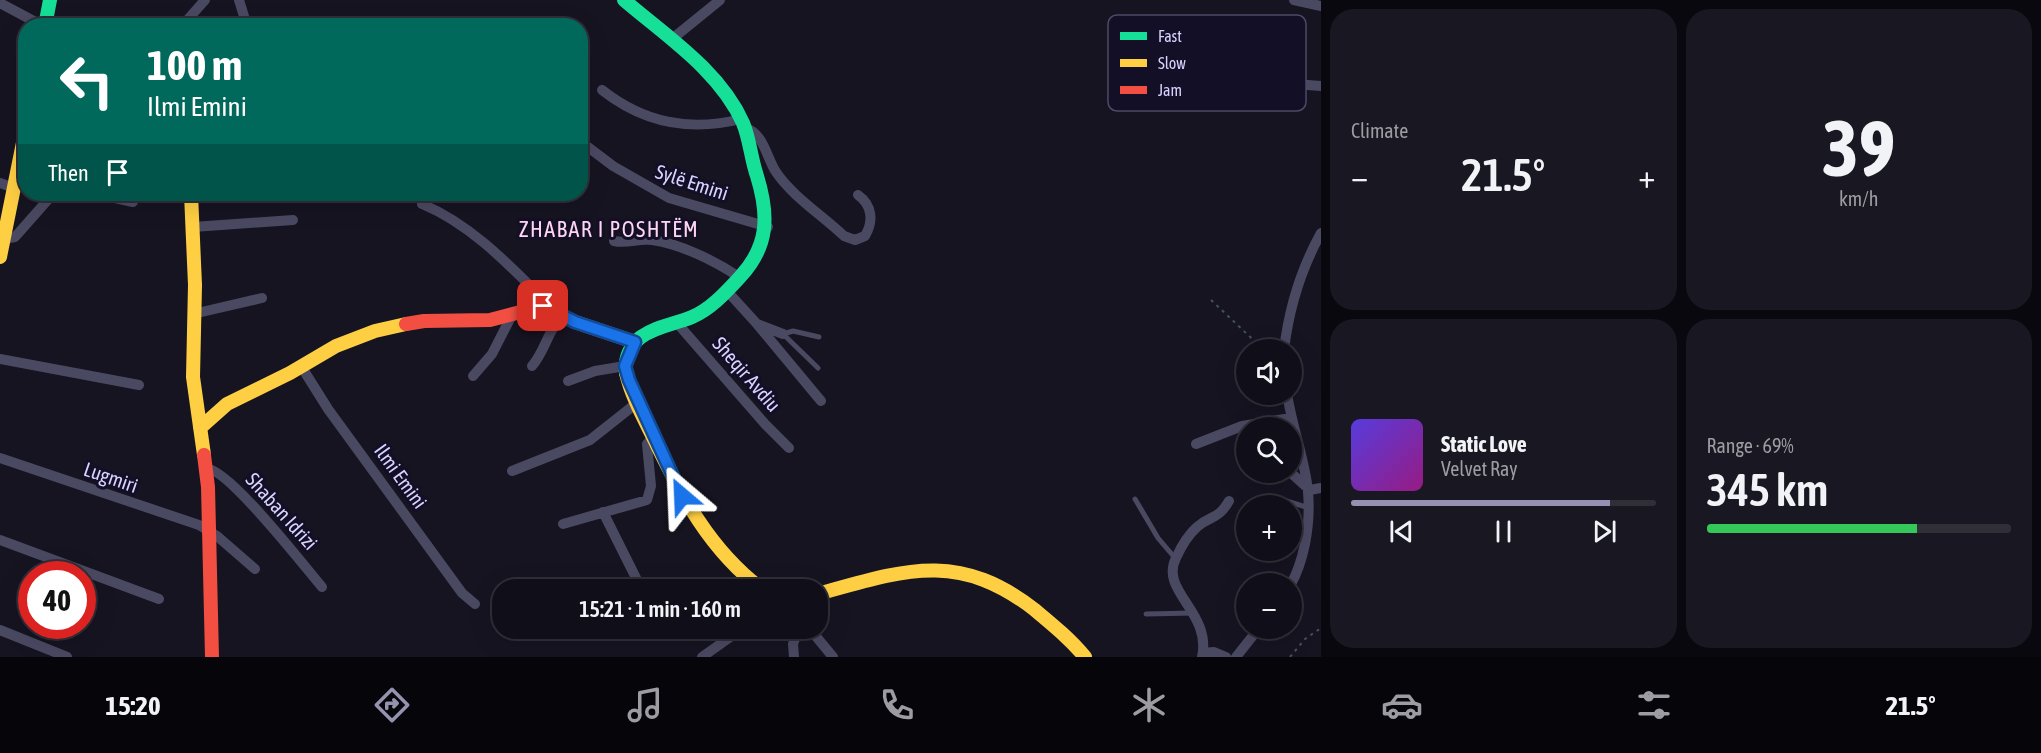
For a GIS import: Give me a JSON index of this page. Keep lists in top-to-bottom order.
{
  "streets": {
    "street": [
      "Sylë Emini",
      "Sheqir Avdiu",
      "Ilmi Emini",
      "Lugmiri",
      "Shaban Idrizi"
    ]
  },
  "districts": ["ZHABAR I POSHTËM"],
  "legend": ["Fast", "Slow", "Jam"],
  "page": {
    "tile": [
      "Climate",
      ["39", "km/h"],
      ["Range · 69%", "345 km"]
    ],
    "turn": ["100 m", "Ilmi Emini"],
    "then": "Then",
    "heat": ["−", "21.5°", "+"],
    "map_buttons": ["+", "−"],
    "song": ["Static Love", "Velvet Ray"],
    "limit": "40",
    "trip": "15:21 · 1 min · 160 m",
    "tabs": ["15:20", "21.5°"]
  }
}
